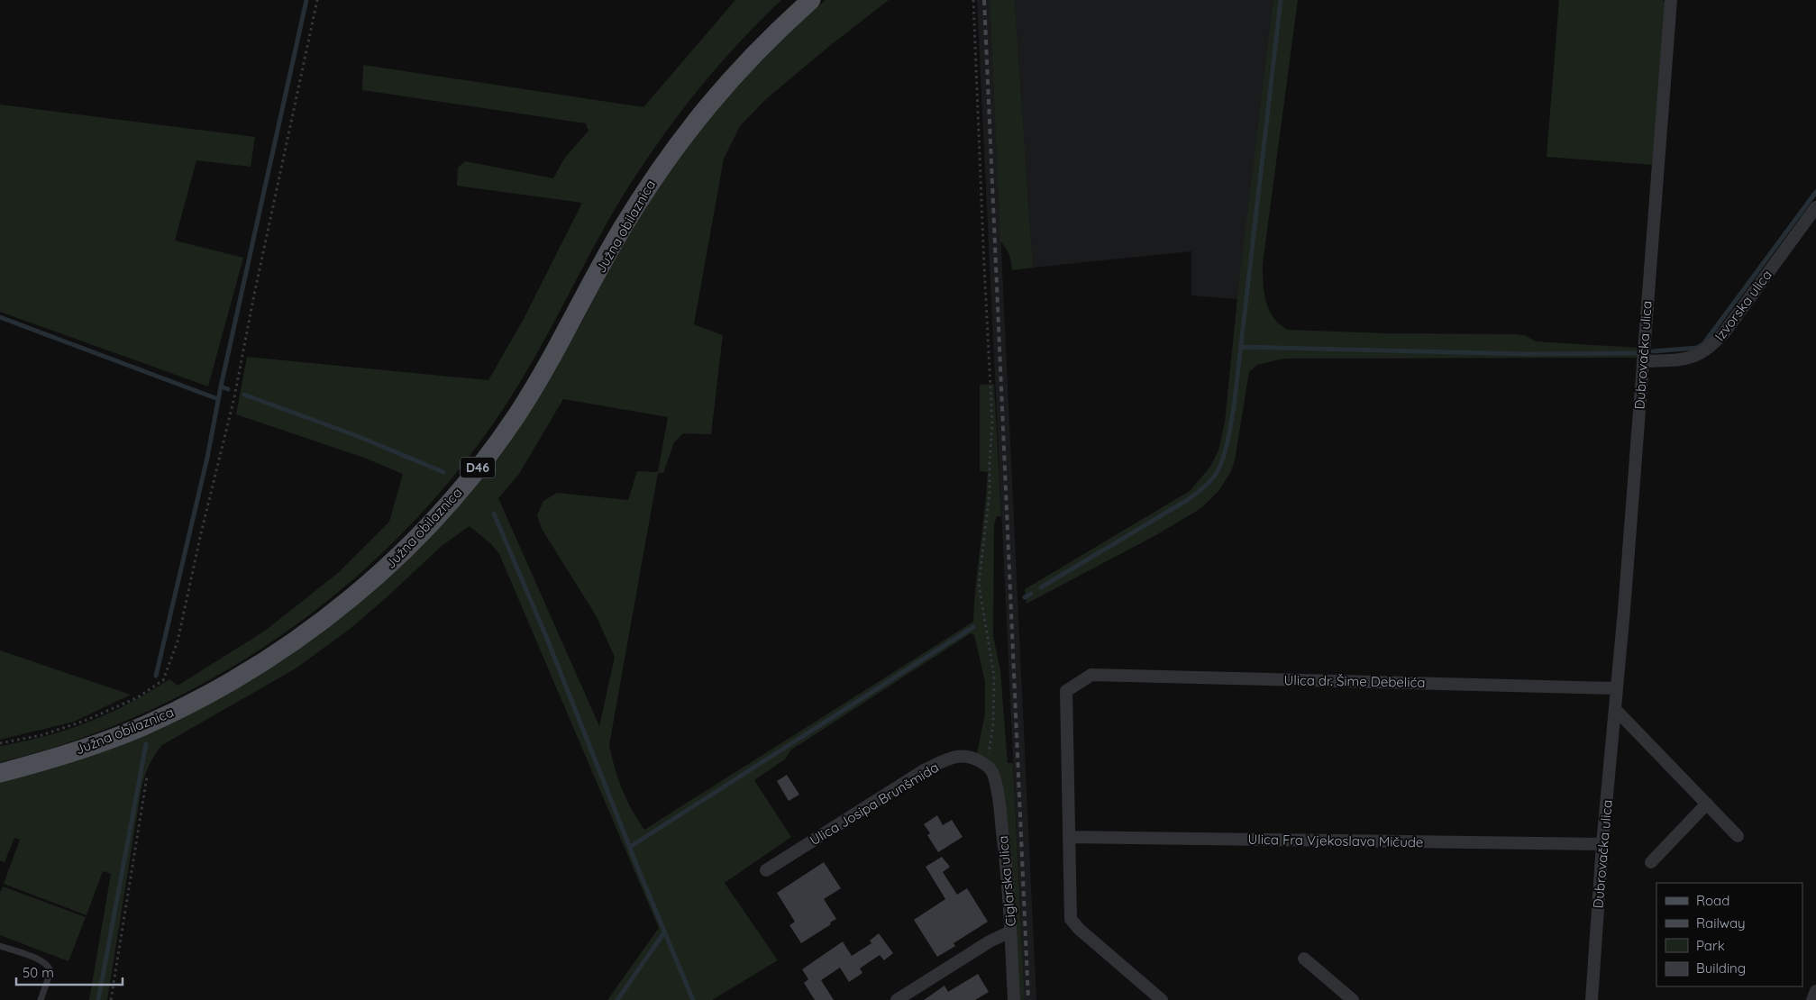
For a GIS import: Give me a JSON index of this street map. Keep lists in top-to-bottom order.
{
  "streets": {
    "main road": ["Južna obilaznica", "D46"],
    "street": [
      "Izvorska ulica",
      "Dubrovačka ulica",
      "Ulica dr. Šime Debelića",
      "Ulica Josipa Brunšmida",
      "Ulica Fra Vjekoslava Mičude",
      "Ciglarska ulica"
    ]
  },
  "crossings": [
    ["Izvorska ulica", "Dubrovačka ulica"],
    ["Dubrovačka ulica", "Ulica dr. Šime Debelića"],
    ["Dubrovačka ulica", "Ulica Fra Vjekoslava Mičude"],
    ["Ulica dr. Šime Debelića", "Ulica Fra Vjekoslava Mičude"],
    ["Ulica Josipa Brunšmida", "Ciglarska ulica"]
  ],
  "legend": [
    "Road",
    "Railway",
    "Park",
    "Building"
  ],
  "scale_bar": "50 m"
}
